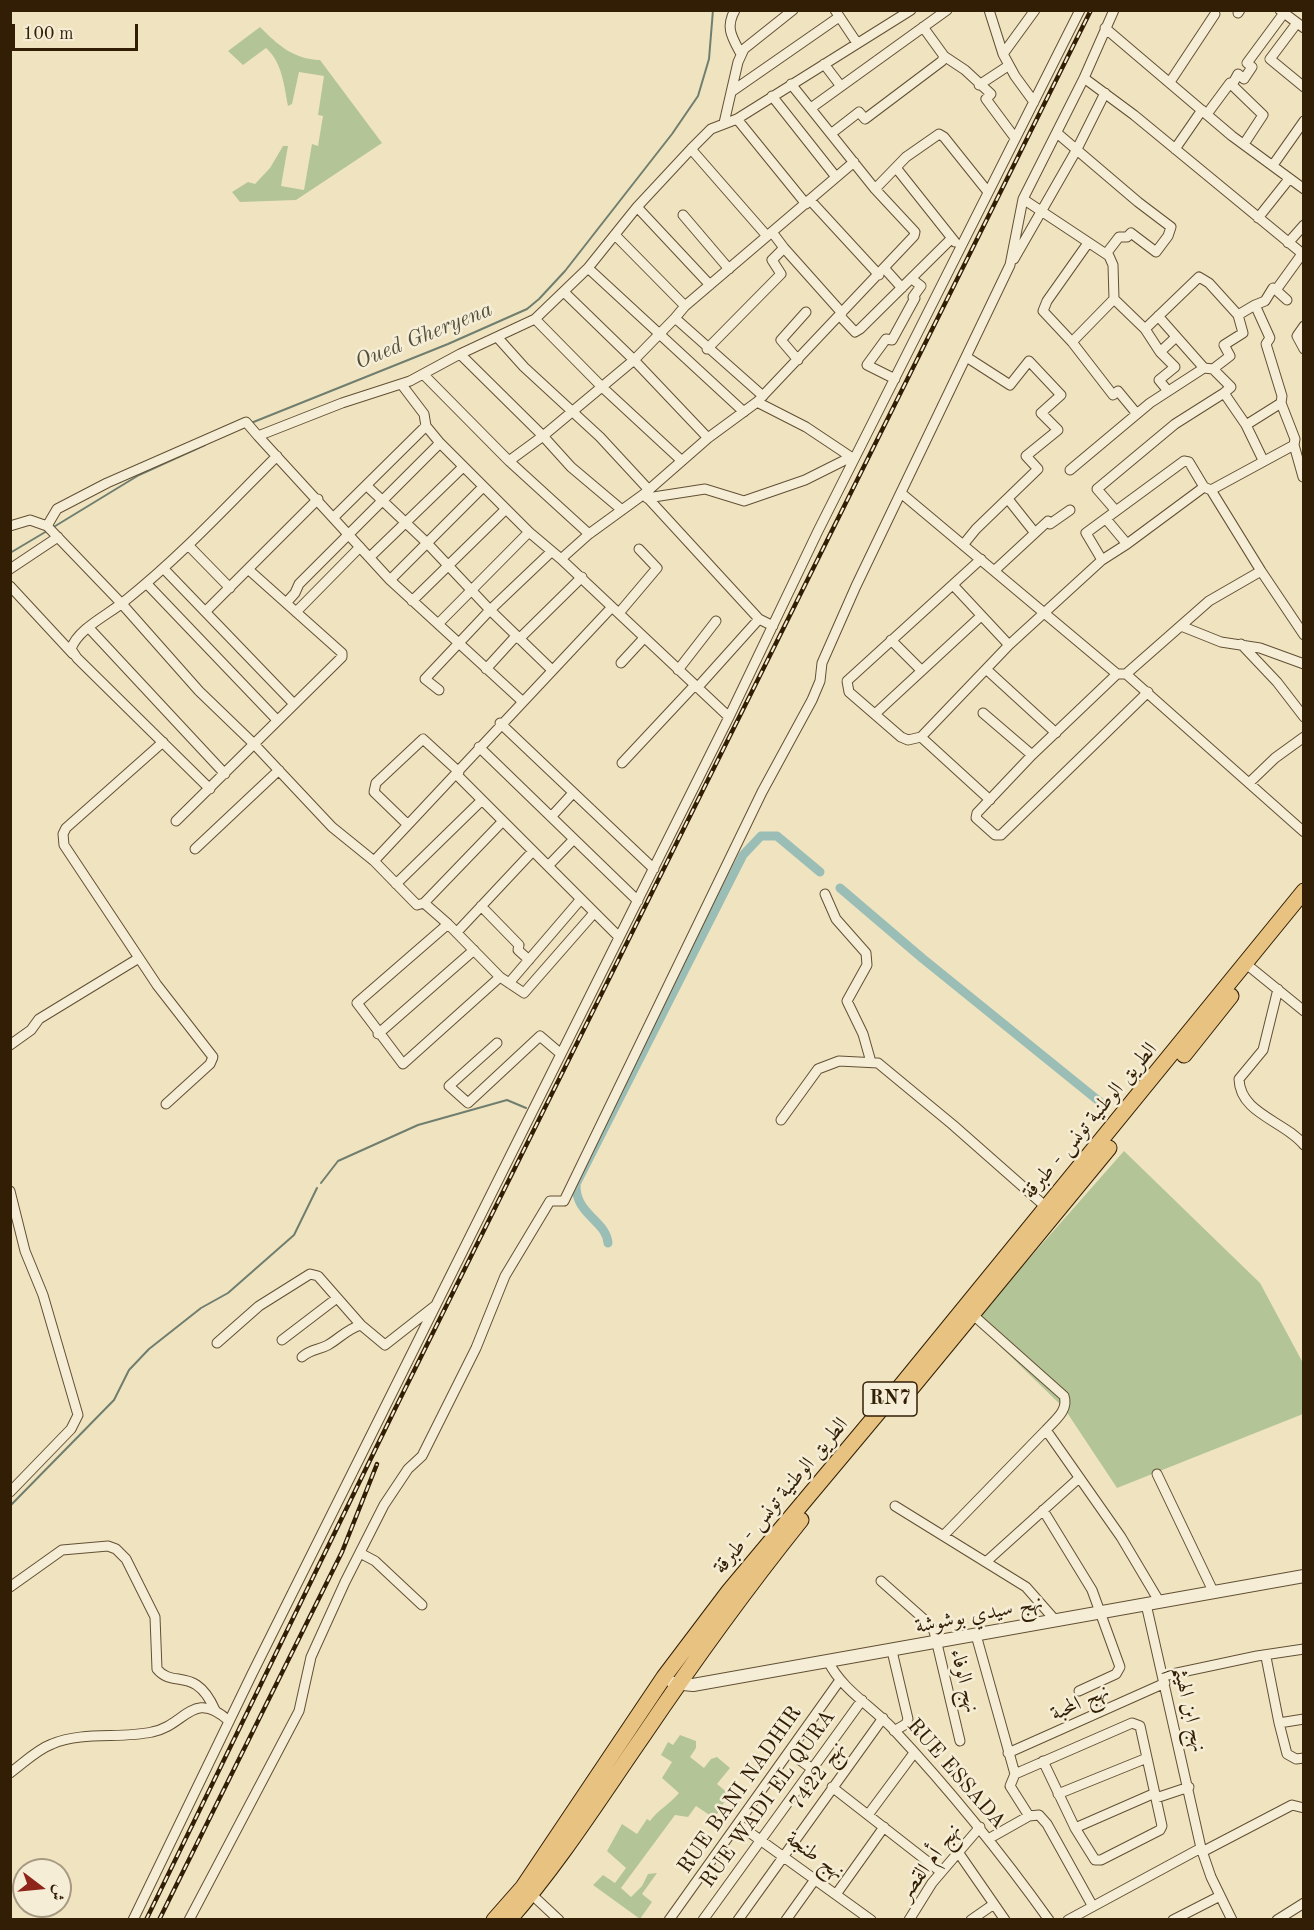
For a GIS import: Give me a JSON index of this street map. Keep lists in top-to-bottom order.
{
  "streets": {
    "main road": ["الطريق الوطنية تونس - طبرقة", "RN7"],
    "street": [
      "نهج سيدي بوشوشة",
      "نهج الوفاء",
      "نهج المحبة",
      "نهج ابن الهيثم",
      "RUE ESSADA",
      "نهج 7422",
      "RUE BANI NADHIR",
      "RUE WADI EL QURA",
      "نهج طنجة",
      "نهج أم القصر"
    ]
  },
  "crossings": [
    ["الطريق الوطنية تونس - طبرقة", "نهج سيدي بوشوشة"],
    ["نهج سيدي بوشوشة", "نهج الوفاء"],
    ["نهج سيدي بوشوشة", "نهج ابن الهيثم"],
    ["نهج سيدي بوشوشة", "RUE ESSADA"],
    ["نهج المحبة", "نهج ابن الهيثم"],
    ["RUE ESSADA", "نهج 7422"],
    ["RUE ESSADA", "RUE BANI NADHIR"],
    ["RUE ESSADA", "RUE WADI EL QURA"],
    ["RUE ESSADA", "نهج أم القصر"],
    ["نهج 7422", "نهج طنجة"],
    ["RUE BANI NADHIR", "نهج طنجة"],
    ["RUE WADI EL QURA", "نهج طنجة"]
  ],
  "water": ["Oued Gheryena"],
  "scale_bar": "100 m",
  "north": "right"
}
